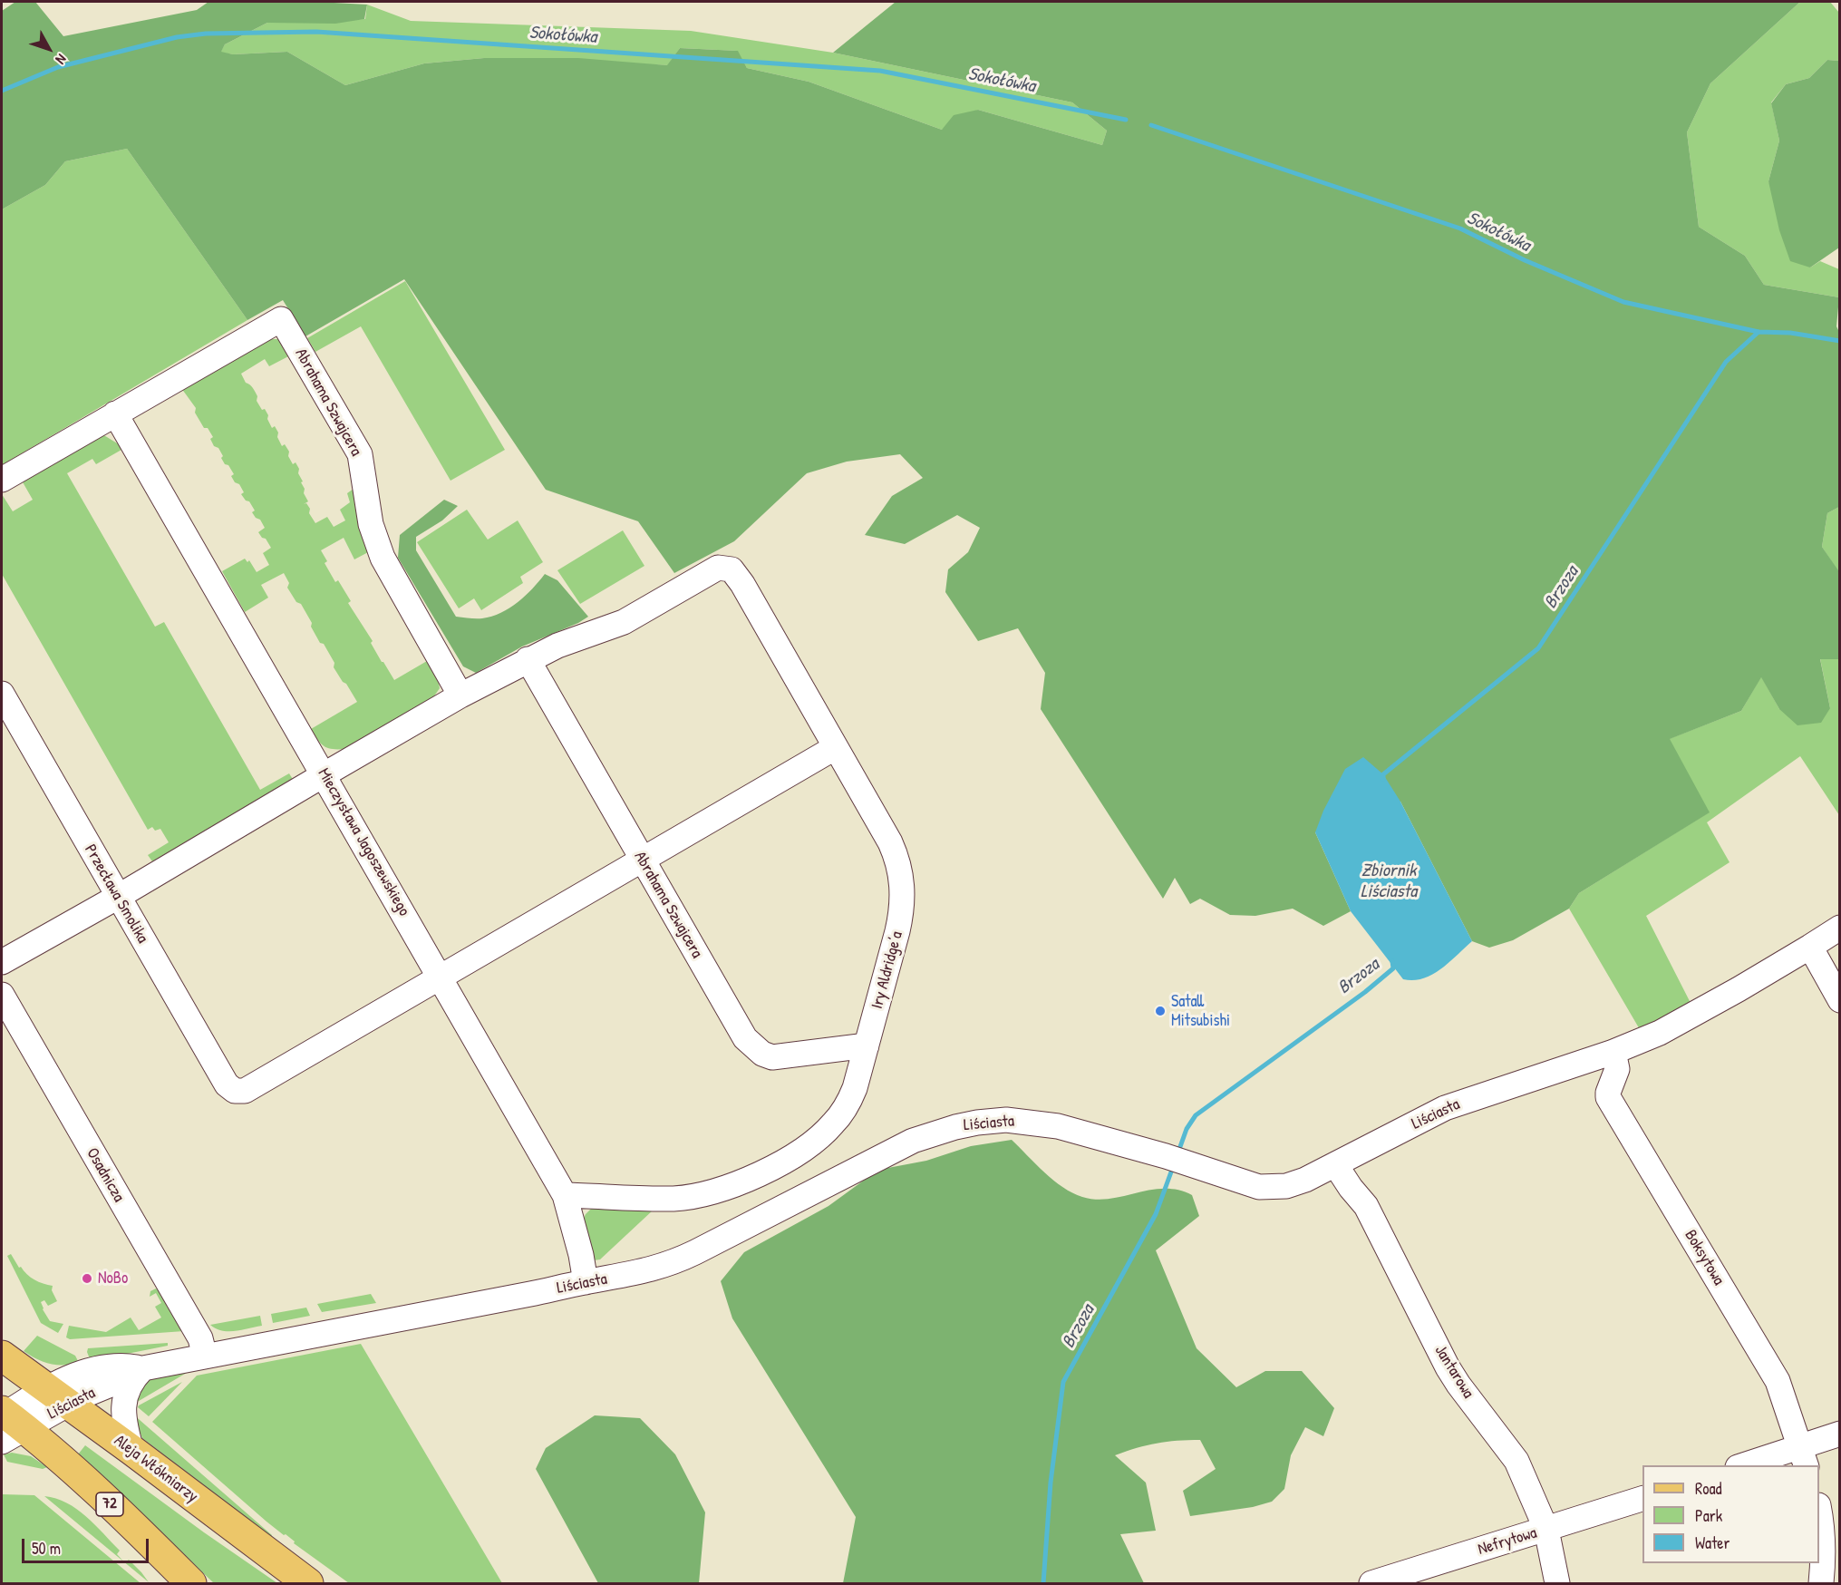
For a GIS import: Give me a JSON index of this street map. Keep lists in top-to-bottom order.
{
  "streets": {
    "main road": ["Aleja Włókniarzy", "72"],
    "street": [
      "Abrahama Szwajcera",
      "Mieczysława Jagoszewskiego",
      "Przecława Smolika",
      "Iry Aldridge’a",
      "Liściasta",
      "Osadnicza",
      "Boksytowa",
      "Jantarowa",
      "Nefrytowa"
    ]
  },
  "crossings": [
    ["Abrahama Szwajcera", "Mieczysława Jagoszewskiego"],
    ["Abrahama Szwajcera", "Iry Aldridge’a"],
    ["Mieczysława Jagoszewskiego", "Przecława Smolika"],
    ["Mieczysława Jagoszewskiego", "Iry Aldridge’a"],
    ["Mieczysława Jagoszewskiego", "Liściasta"],
    ["Liściasta", "Osadnicza"],
    ["Liściasta", "Boksytowa"],
    ["Liściasta", "Jantarowa"],
    ["Liściasta", "Aleja Włókniarzy"],
    ["Liściasta", "72"],
    ["Jantarowa", "Nefrytowa"]
  ],
  "water": ["Sokołówka", "Brzoza", "Zbiornik Liściasta"],
  "places": ["Satall Mitsubishi", "NoBo"],
  "legend": ["Road", "Park", "Water"],
  "scale_bar": "50 m",
  "north": "bottom right"
}
